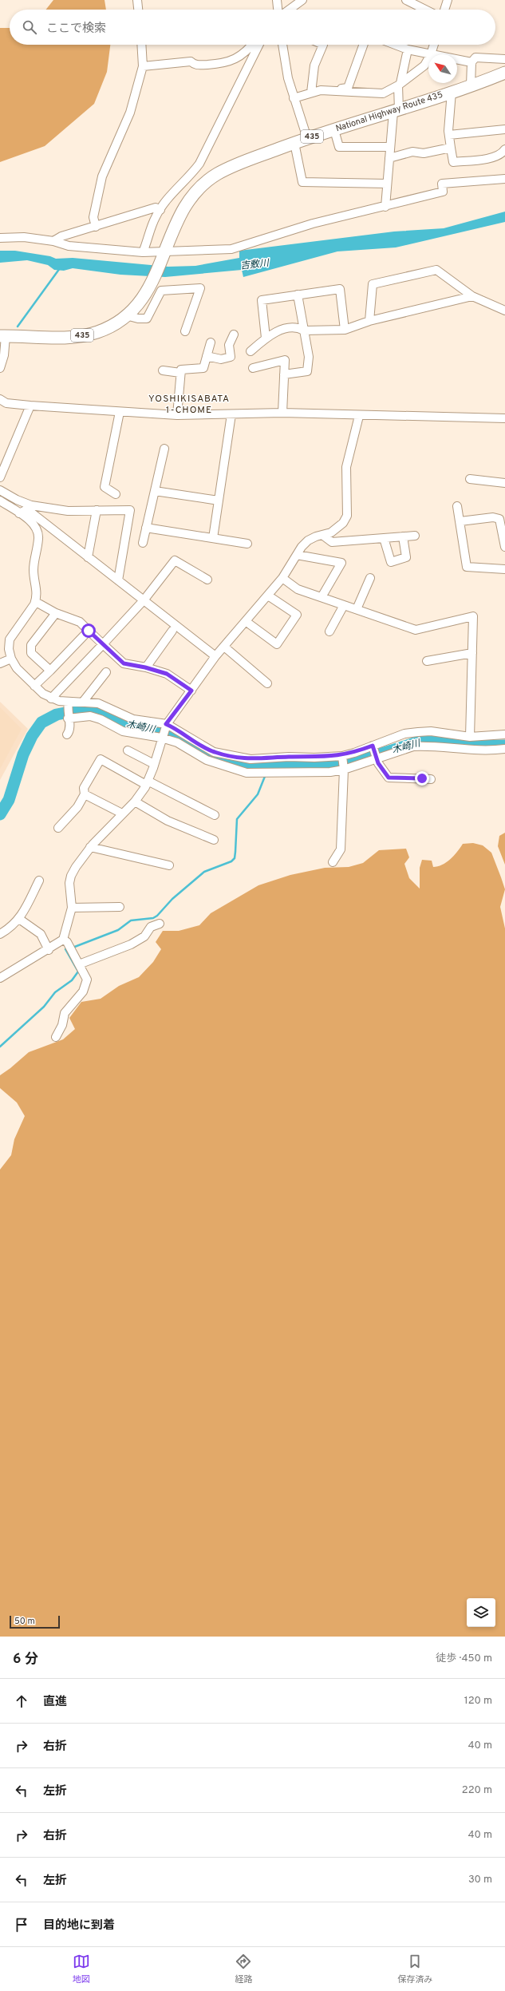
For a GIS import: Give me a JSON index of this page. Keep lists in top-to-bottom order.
{
  "streets": {
    "highway": ["National Highway Route 435", "435"]
  },
  "districts": ["YOSHIKISABATA 1-CHOME"],
  "water": ["吉敷川", "木崎川"],
  "scale_bar": "50 m",
  "north": "top left",
  "page": {
    "search": "ここで検索",
    "scale": "50 m",
    "heading": ["6 分", "徒歩 · 450 m"],
    "list": [
      ["直進", "120 m"],
      ["右折", "40 m"],
      ["左折", "220 m"],
      ["右折", "40 m"],
      ["左折", "30 m"],
      "目的地に到着"
    ],
    "nav": ["地図", "経路", "保存済み"]
  }
}
